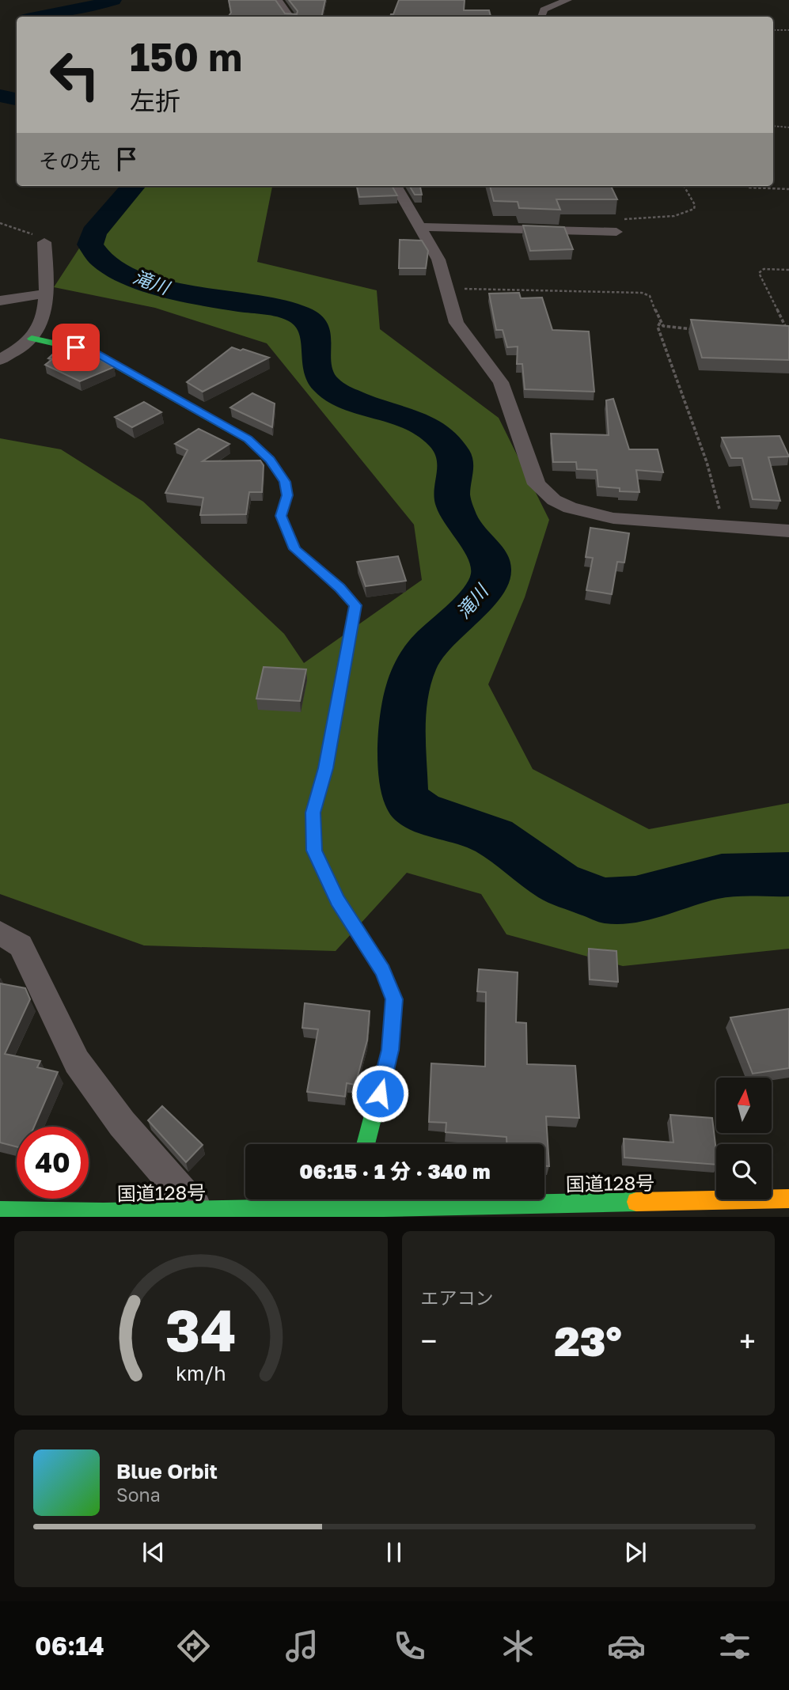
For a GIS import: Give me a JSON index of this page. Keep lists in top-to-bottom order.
{
  "streets": {
    "main road": ["国道128号"]
  },
  "water": ["滝川"],
  "north": "top",
  "page": {
    "turn": ["150 m", "左折"],
    "then": "その先",
    "limit": "40",
    "trip": "06:15 · 1 分 · 340 m",
    "tile": "エアコン",
    "heat": ["−", "23°", "+"],
    "song": ["Blue Orbit", "Sona"],
    "tabs": "06:14",
    "gauge": ["34", "km/h"]
  }
}
